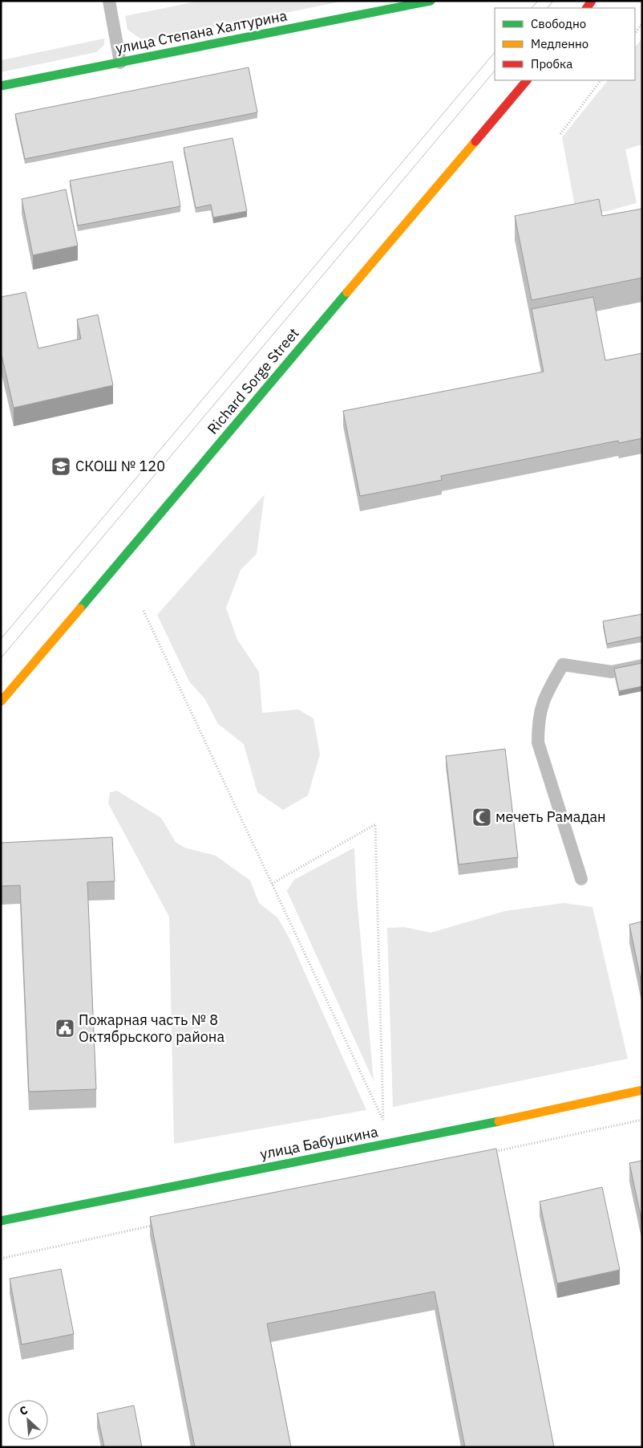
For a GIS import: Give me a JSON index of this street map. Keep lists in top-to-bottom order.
{
  "streets": {
    "street": ["улица Степана Халтурина", "Richard Sorge Street", "улица Бабушкина"]
  },
  "places": {
    "school or university": ["СКОШ № 120"],
    "mosque": ["мечеть Рамадан"],
    "public building": ["Пожарная часть № 8 Октябрьского района"]
  },
  "legend": ["Свободно", "Медленно", "Пробка"],
  "north": "top left"
}
